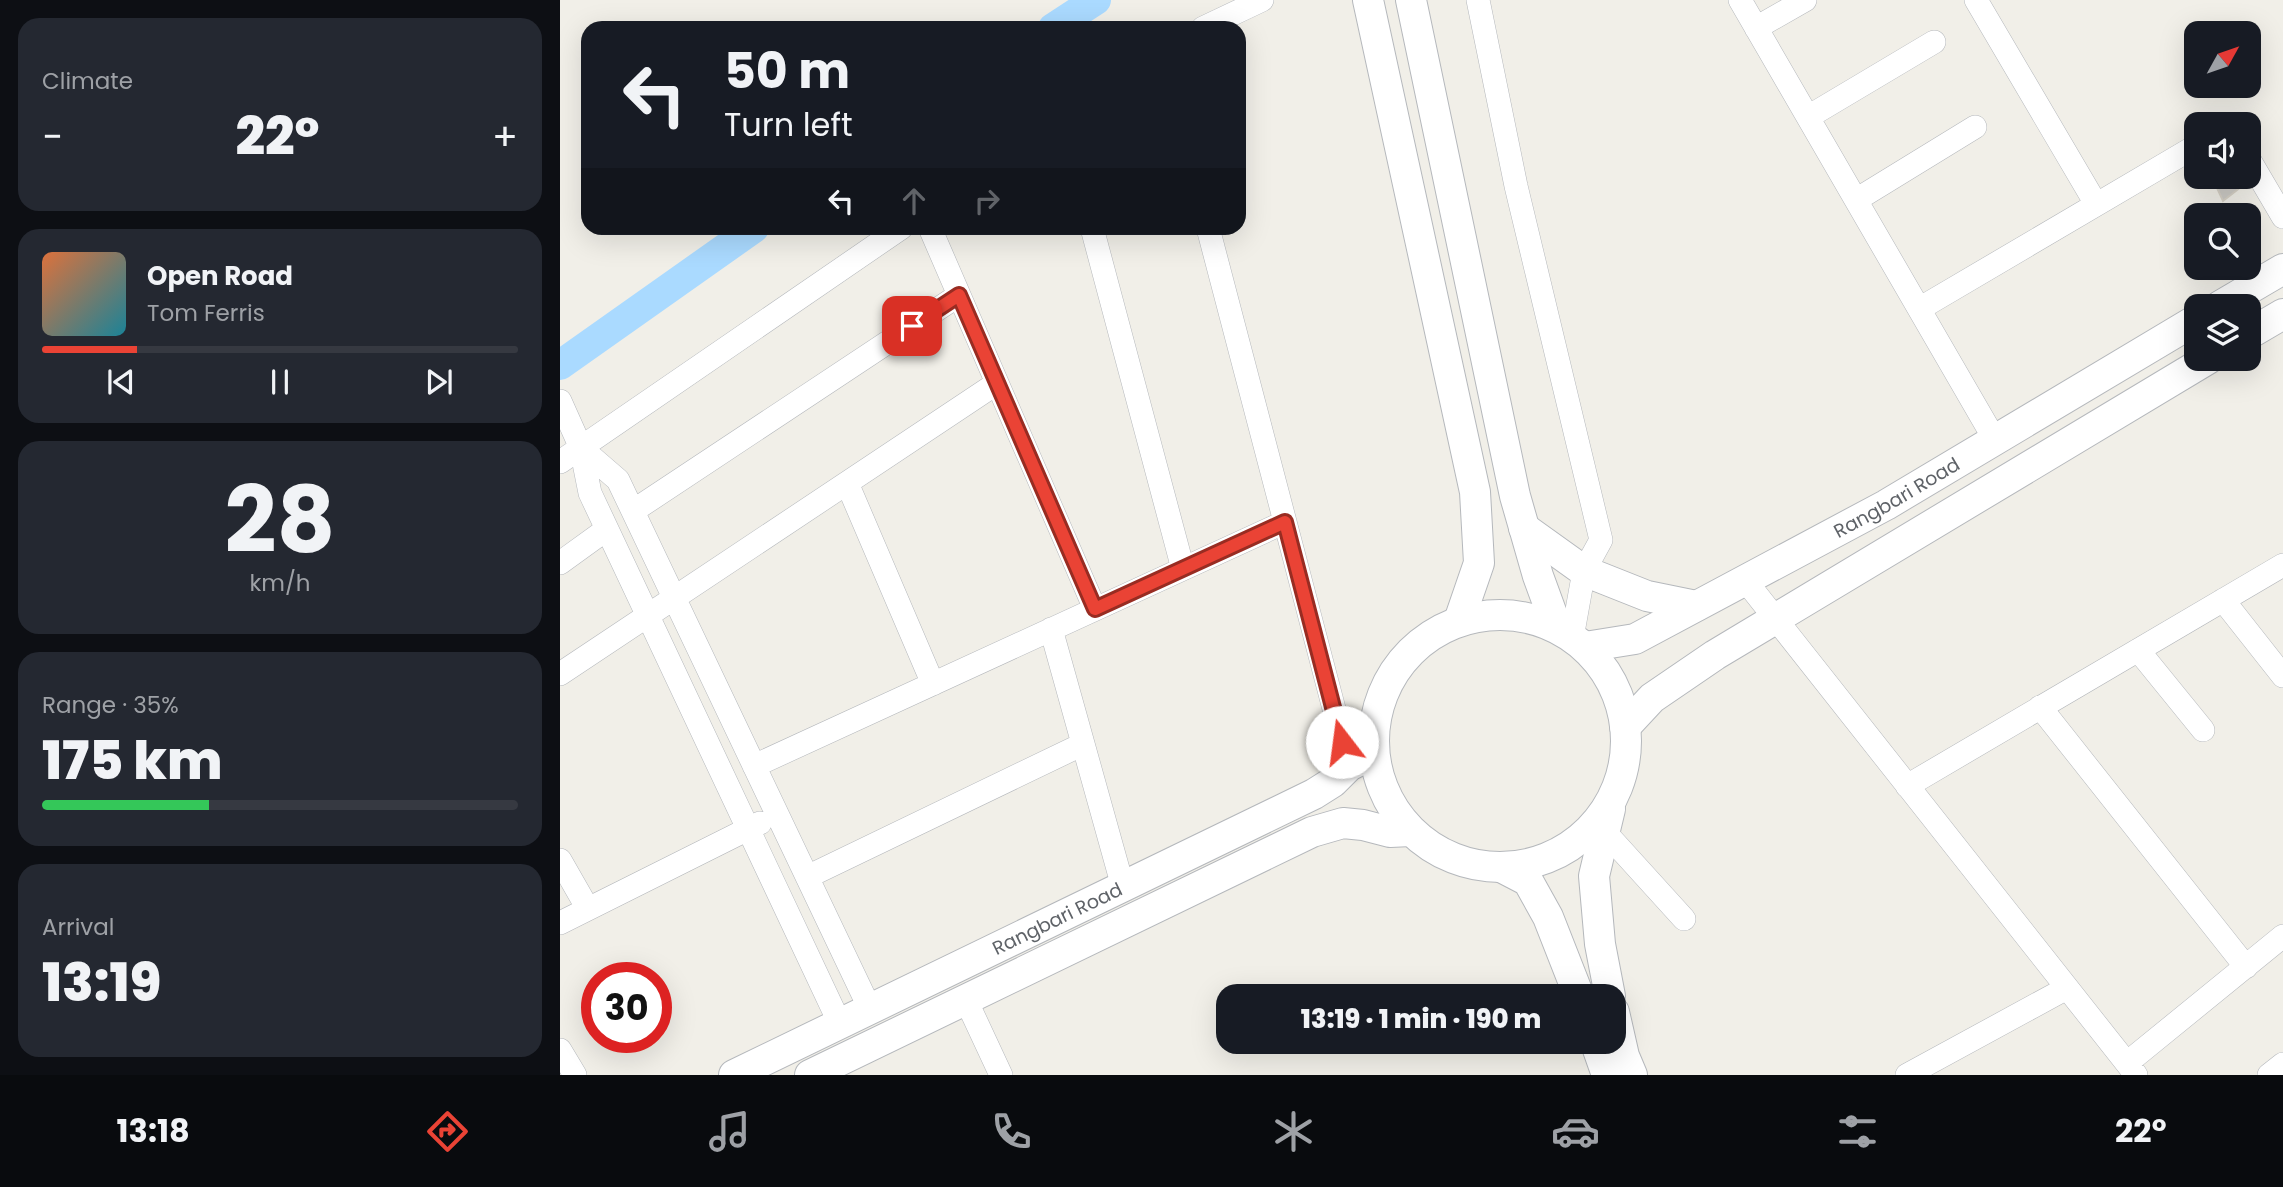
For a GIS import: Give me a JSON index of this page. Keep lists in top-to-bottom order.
{
  "streets": {
    "street": ["Rangbari Road"]
  },
  "north": "top right",
  "page": {
    "tile": [
      "Climate",
      ["28", "km/h"],
      ["Range · 35%", "175 km"],
      ["Arrival", "13:19"]
    ],
    "turn": ["50 m", "Turn left"],
    "heat": ["−", "22°", "+"],
    "song": ["Open Road", "Tom Ferris"],
    "limit": "30",
    "trip": "13:19 · 1 min · 190 m",
    "tabs": ["13:18", "22°"]
  }
}
